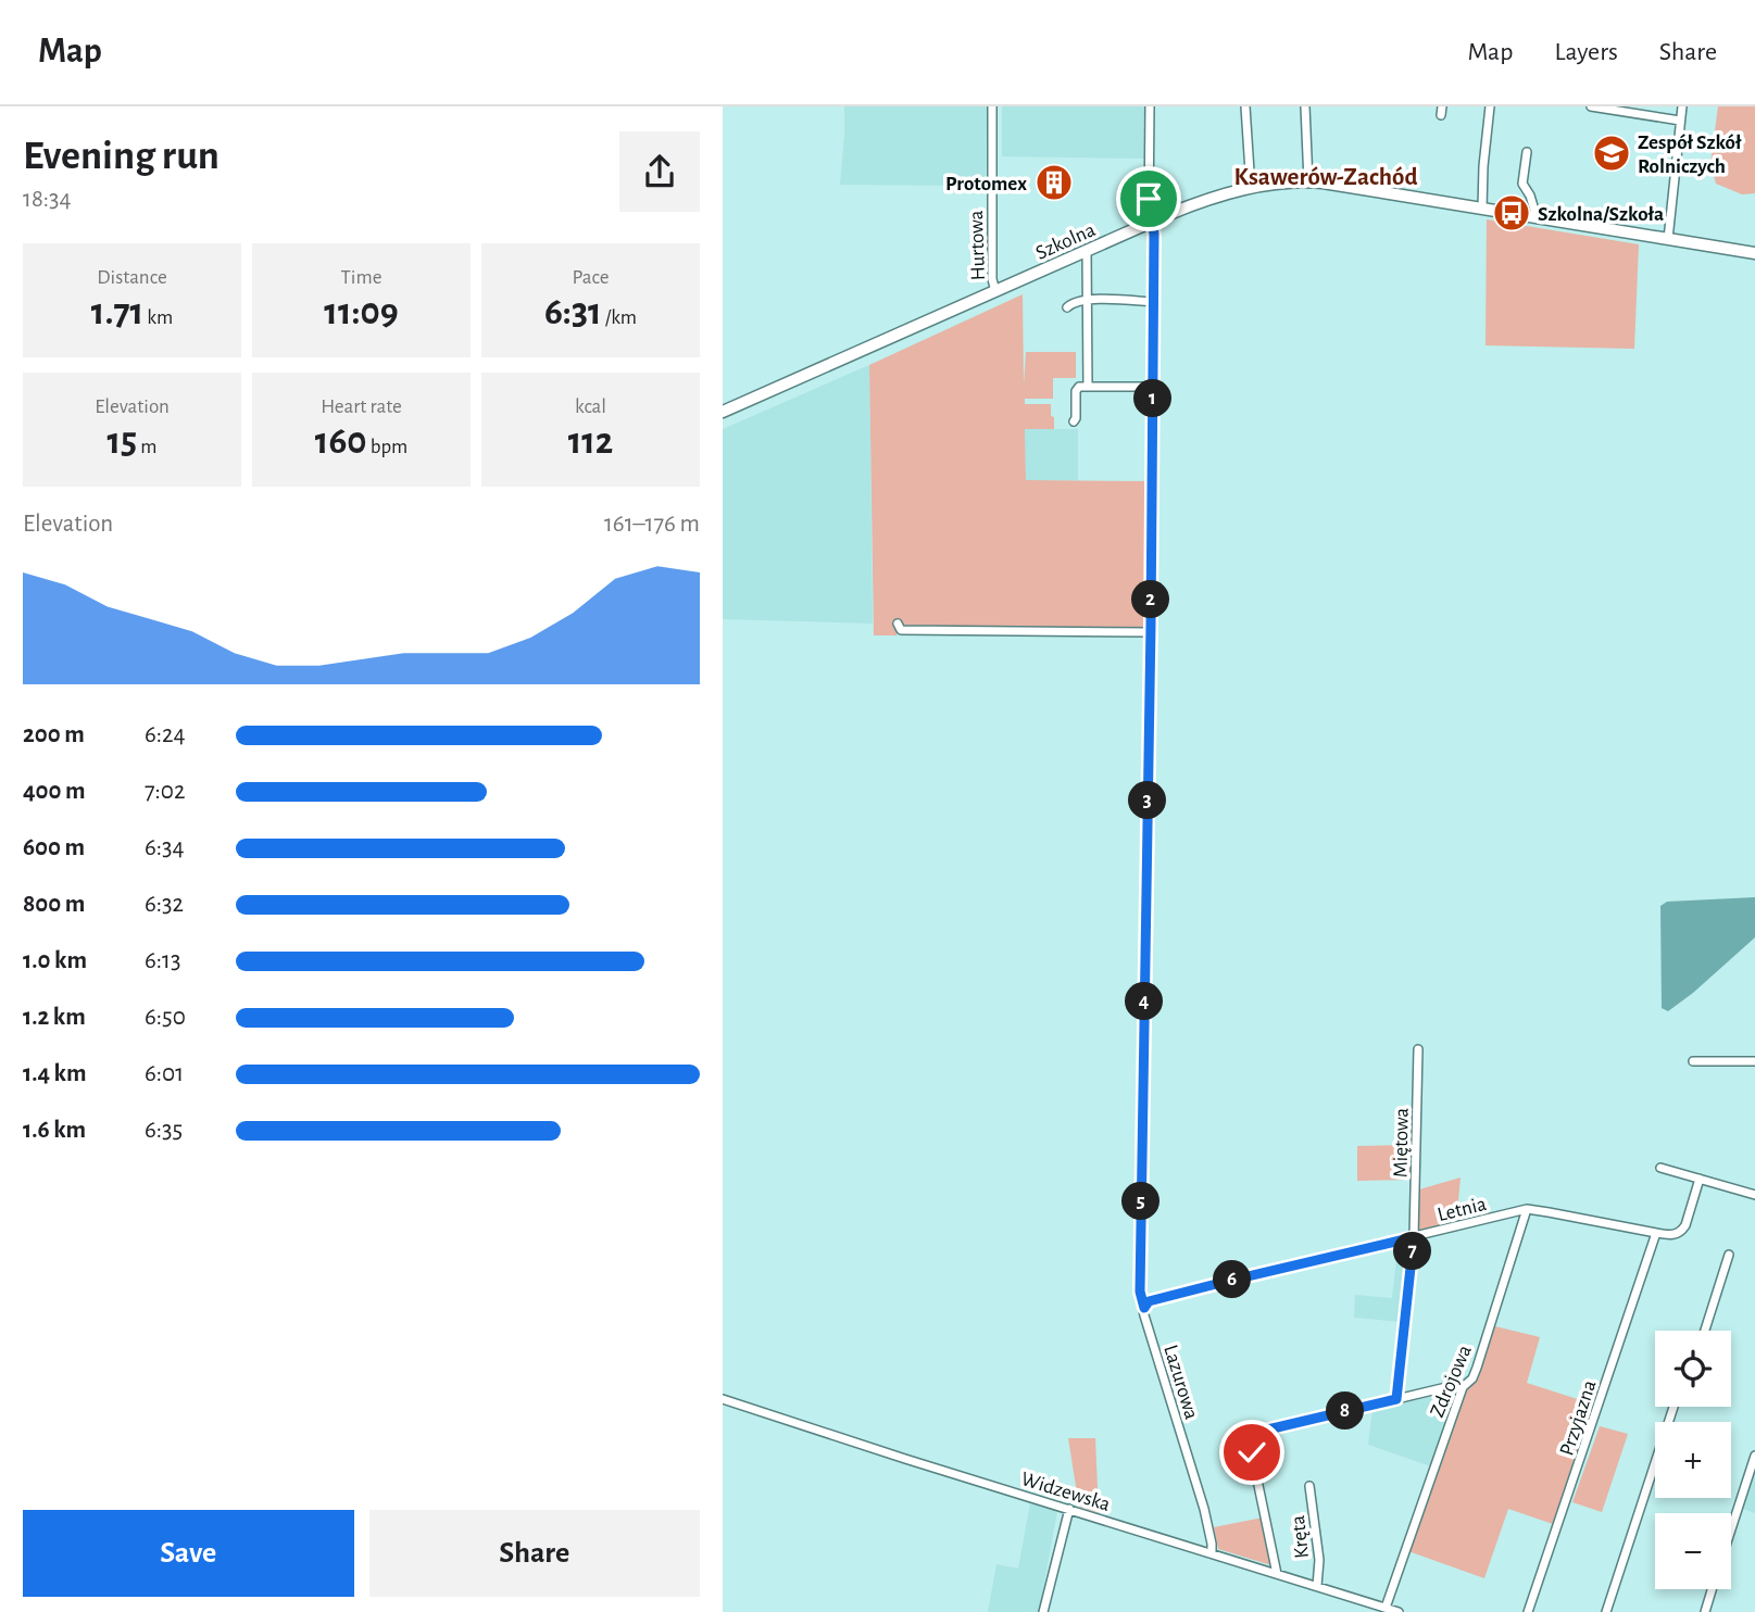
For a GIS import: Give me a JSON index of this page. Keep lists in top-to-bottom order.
{
  "streets": {
    "street": [
      "Szkolna",
      "Hurtowa",
      "Miętowa",
      "Letnia",
      "Zdrojowa",
      "Lazurowa",
      "Przyjazna",
      "Widzewska",
      "Kręta"
    ]
  },
  "crossings": [
    ["Szkolna", "Hurtowa"],
    ["Szkolna", "Lazurowa"],
    ["Miętowa", "Letnia"],
    ["Letnia", "Zdrojowa"],
    ["Letnia", "Lazurowa"],
    ["Letnia", "Przyjazna"],
    ["Zdrojowa", "Widzewska"],
    ["Lazurowa", "Widzewska"],
    ["Widzewska", "Kręta"]
  ],
  "districts": ["Ksawerów-Zachód"],
  "places": {
    "school or university": ["Zespół Szkół Rolniczych"],
    "building": ["Protomex"],
    "bus stop": ["Szkolna/Szkoła"]
  },
  "page": {
    "header": "Map",
    "nav": ["Map", "Layers", "Share"],
    "heading": ["Evening run", "18:34"],
    "stats": [
      ["Distance", "1.71 km"],
      ["Time", "11:09"],
      ["Pace", "6:31 /km"],
      ["Elevation", "15 m"],
      ["Heart rate", "160 bpm"],
      ["kcal", "112"]
    ],
    "pins": [
      "1",
      "2",
      "3",
      "4",
      "5",
      "7",
      "6",
      "8"
    ],
    "chart": ["Elevation", "161–176 m"],
    "list": [
      {
        "name": "200 m",
        "note": "6:24"
      },
      {
        "name": "400 m",
        "note": "7:02"
      },
      {
        "name": "600 m",
        "note": "6:34"
      },
      {
        "name": "800 m",
        "note": "6:32"
      },
      {
        "name": "1.0 km",
        "note": "6:13"
      },
      {
        "name": "1.2 km",
        "note": "6:50"
      },
      {
        "name": "1.4 km",
        "note": "6:01"
      },
      {
        "name": "1.6 km",
        "note": "6:35"
      }
    ],
    "map_buttons": ["+", "−"],
    "buttons": ["Save", "Share"]
  }
}
